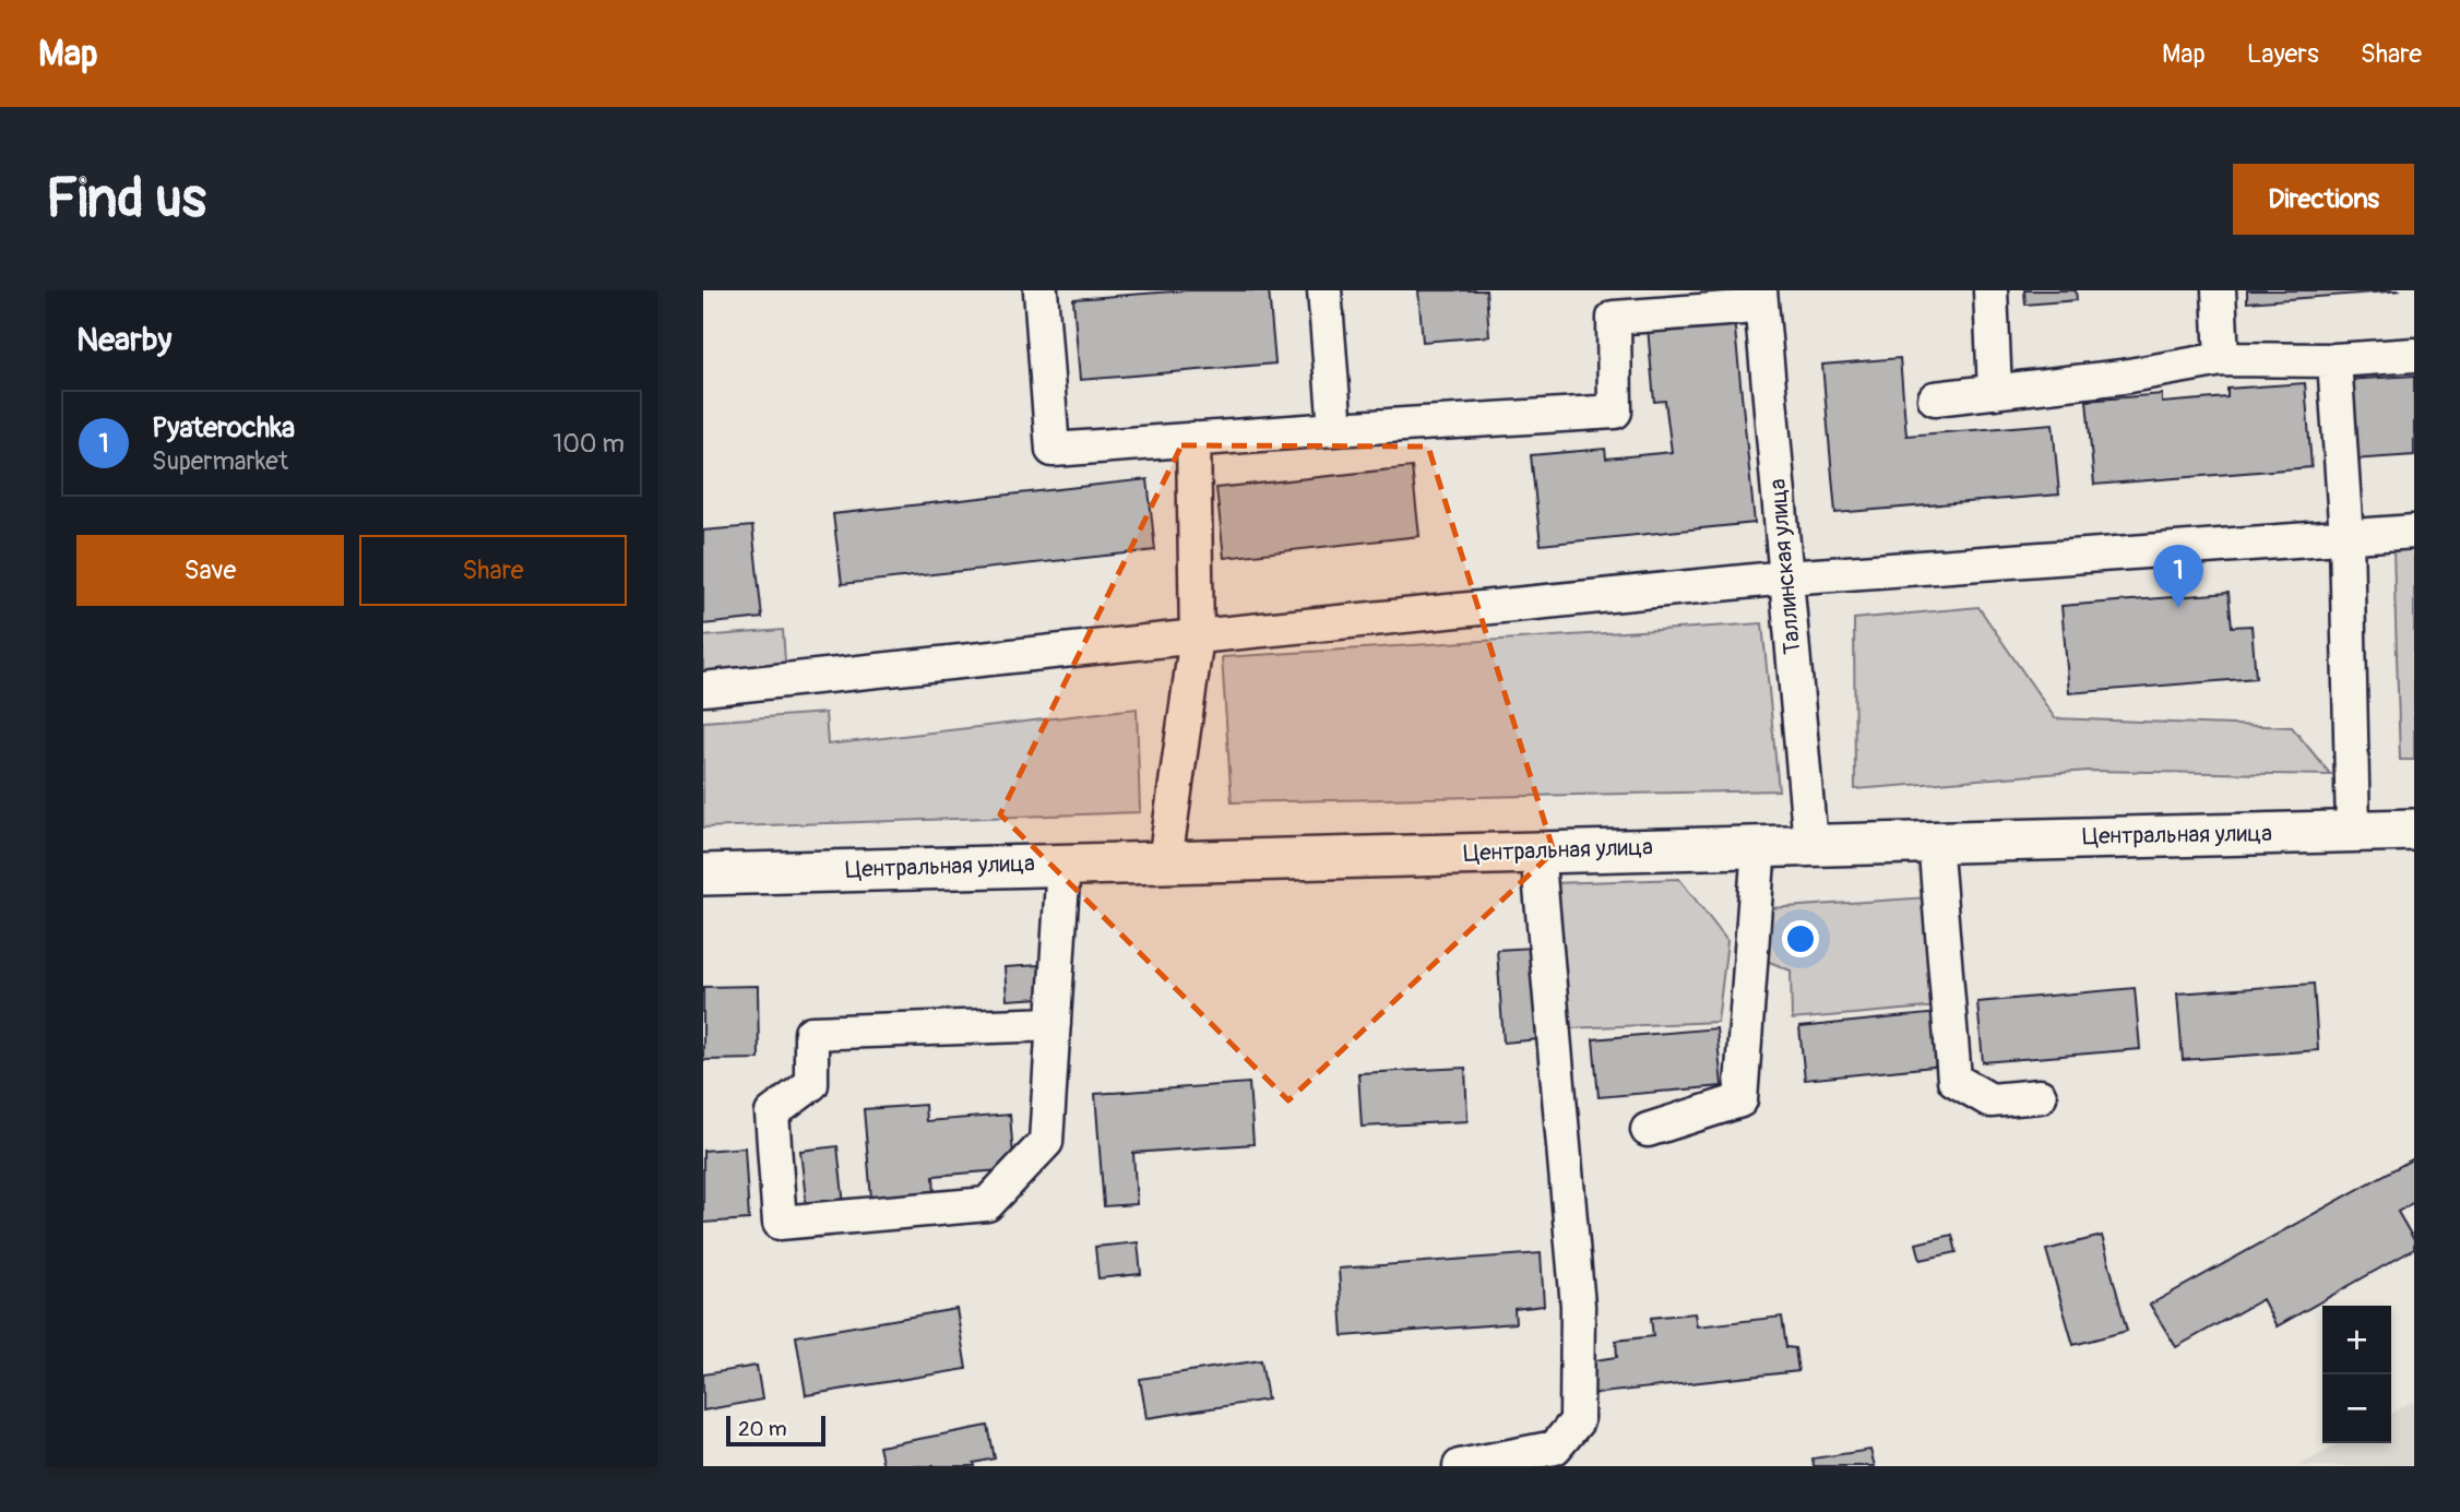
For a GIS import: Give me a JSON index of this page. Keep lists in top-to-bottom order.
{
  "streets": {
    "main road": ["Центральная улица"],
    "street": ["Таллинская улица"]
  },
  "crossings": [
    ["Таллинская улица", "Центральная улица"]
  ],
  "scale_bar": "20 m",
  "page": {
    "header": "Map",
    "nav": ["Map", "Layers", "Share"],
    "buttons": [
      "Directions",
      ["Save", "Share"]
    ],
    "title": "Find us",
    "heading": "Nearby",
    "list": [
      {
        "mark": "1",
        "name": "Pyaterochka",
        "note": "Supermarket",
        "value": "100 m"
      }
    ],
    "pins": "1",
    "map_buttons": ["+", "−"],
    "scale": "20 m"
  }
}
